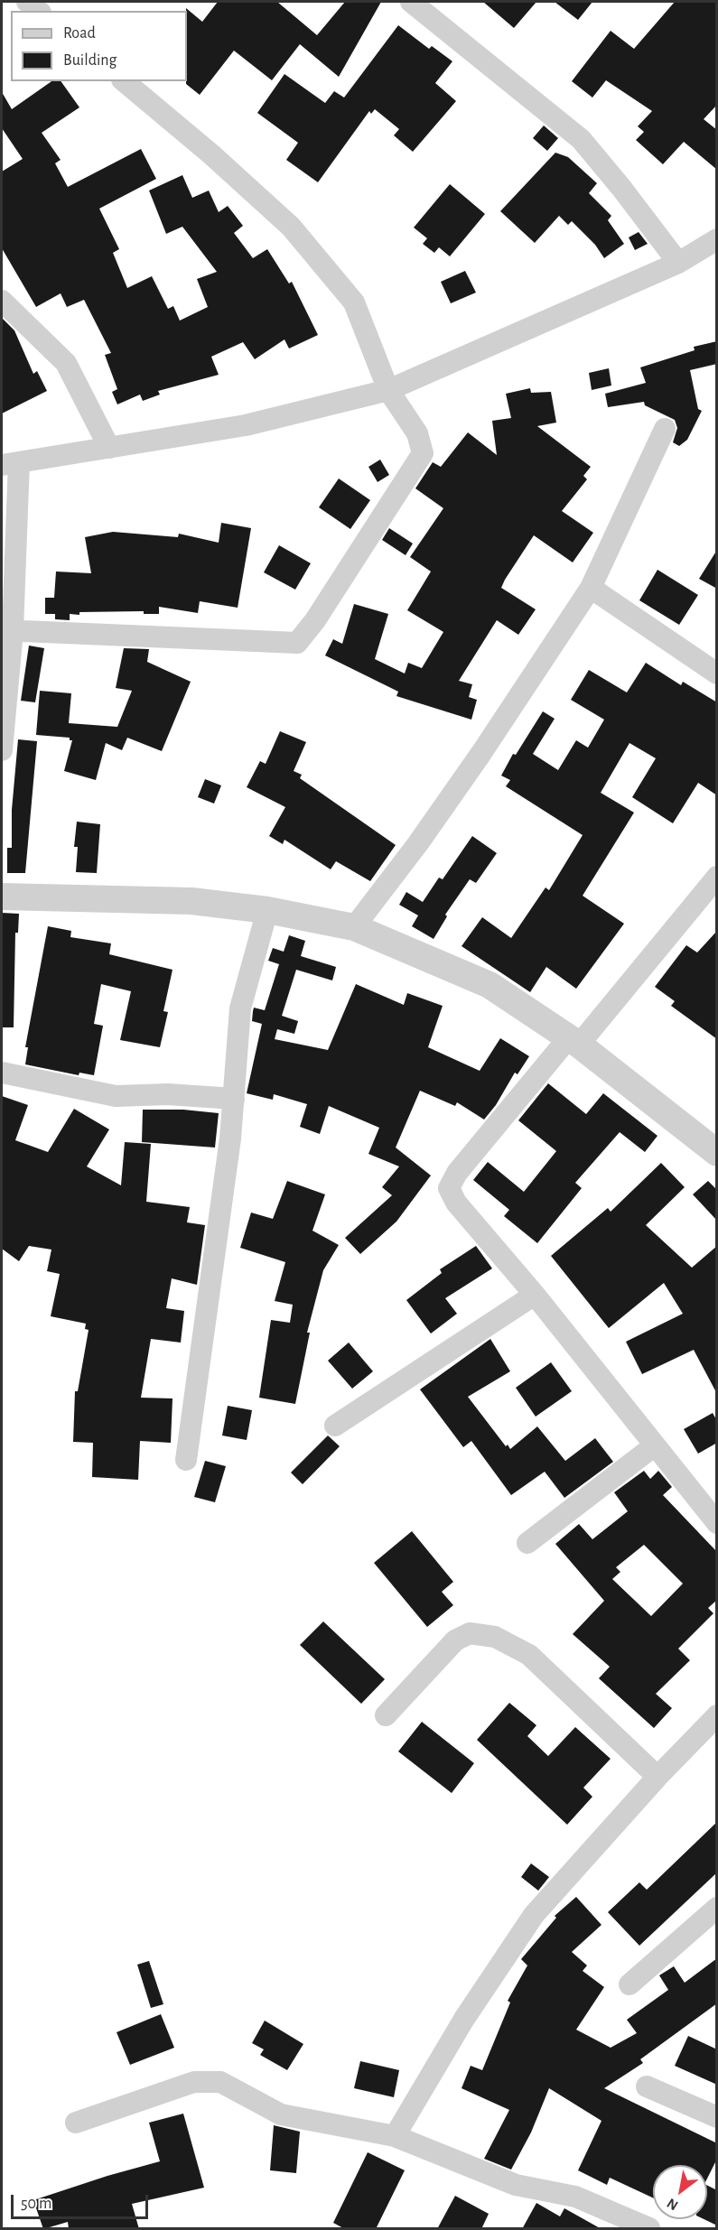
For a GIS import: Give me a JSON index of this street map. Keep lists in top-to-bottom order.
{
  "legend": ["Road", "Building"],
  "scale_bar": "50 m",
  "north": "bottom left"
}
